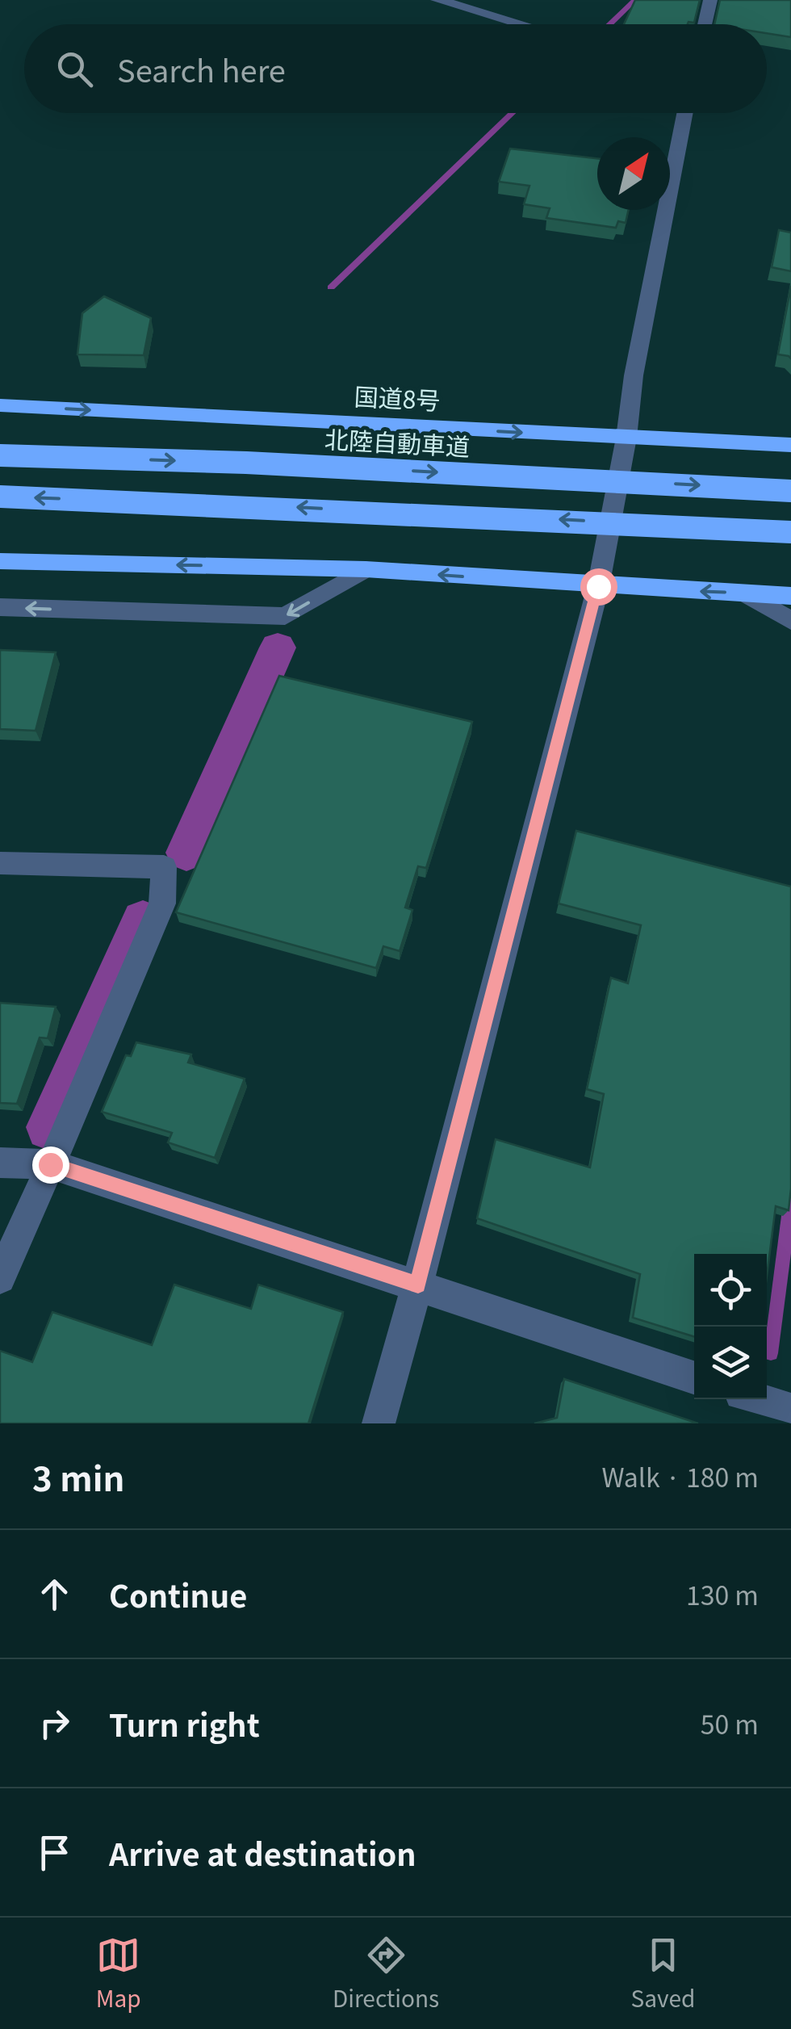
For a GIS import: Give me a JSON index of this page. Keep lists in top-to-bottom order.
{
  "streets": {
    "highway": ["国道8号", "北陸自動車道"]
  },
  "north": "top right",
  "page": {
    "search": "Search here",
    "heading": ["3 min", "Walk · 180 m"],
    "list": [
      ["Continue", "130 m"],
      ["Turn right", "50 m"],
      "Arrive at destination"
    ],
    "nav": ["Map", "Directions", "Saved"]
  }
}
